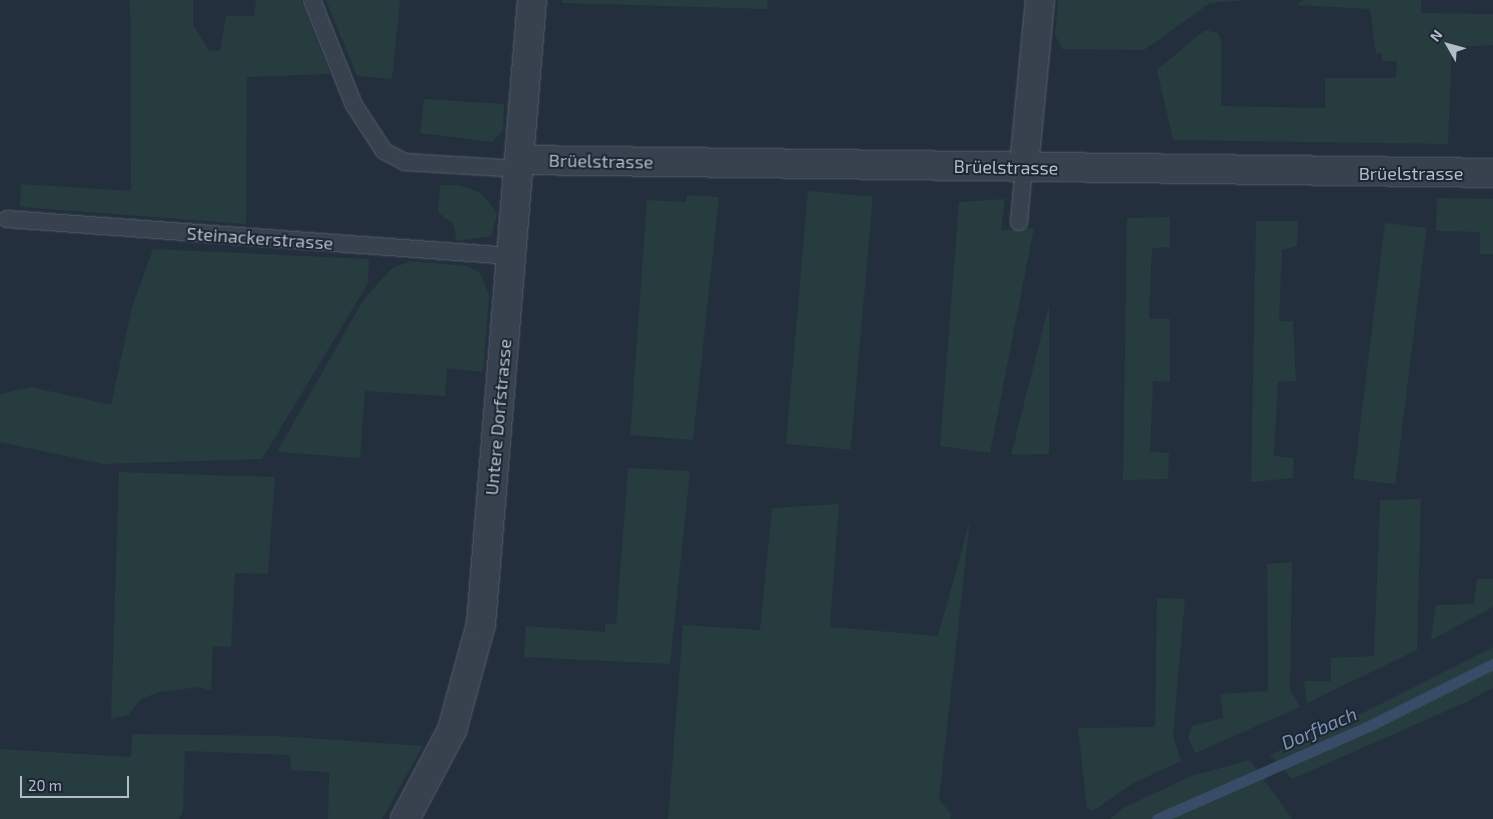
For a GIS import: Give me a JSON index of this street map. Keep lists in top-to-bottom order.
{
  "streets": {
    "street": ["Brüelstrasse", "Untere Dorfstrasse"],
    "lane": ["Steinackerstrasse"]
  },
  "crossings": [
    ["Brüelstrasse", "Untere Dorfstrasse"],
    ["Steinackerstrasse", "Untere Dorfstrasse"]
  ],
  "water": ["Dorfbach"],
  "scale_bar": "20 m",
  "north": "top left"
}
